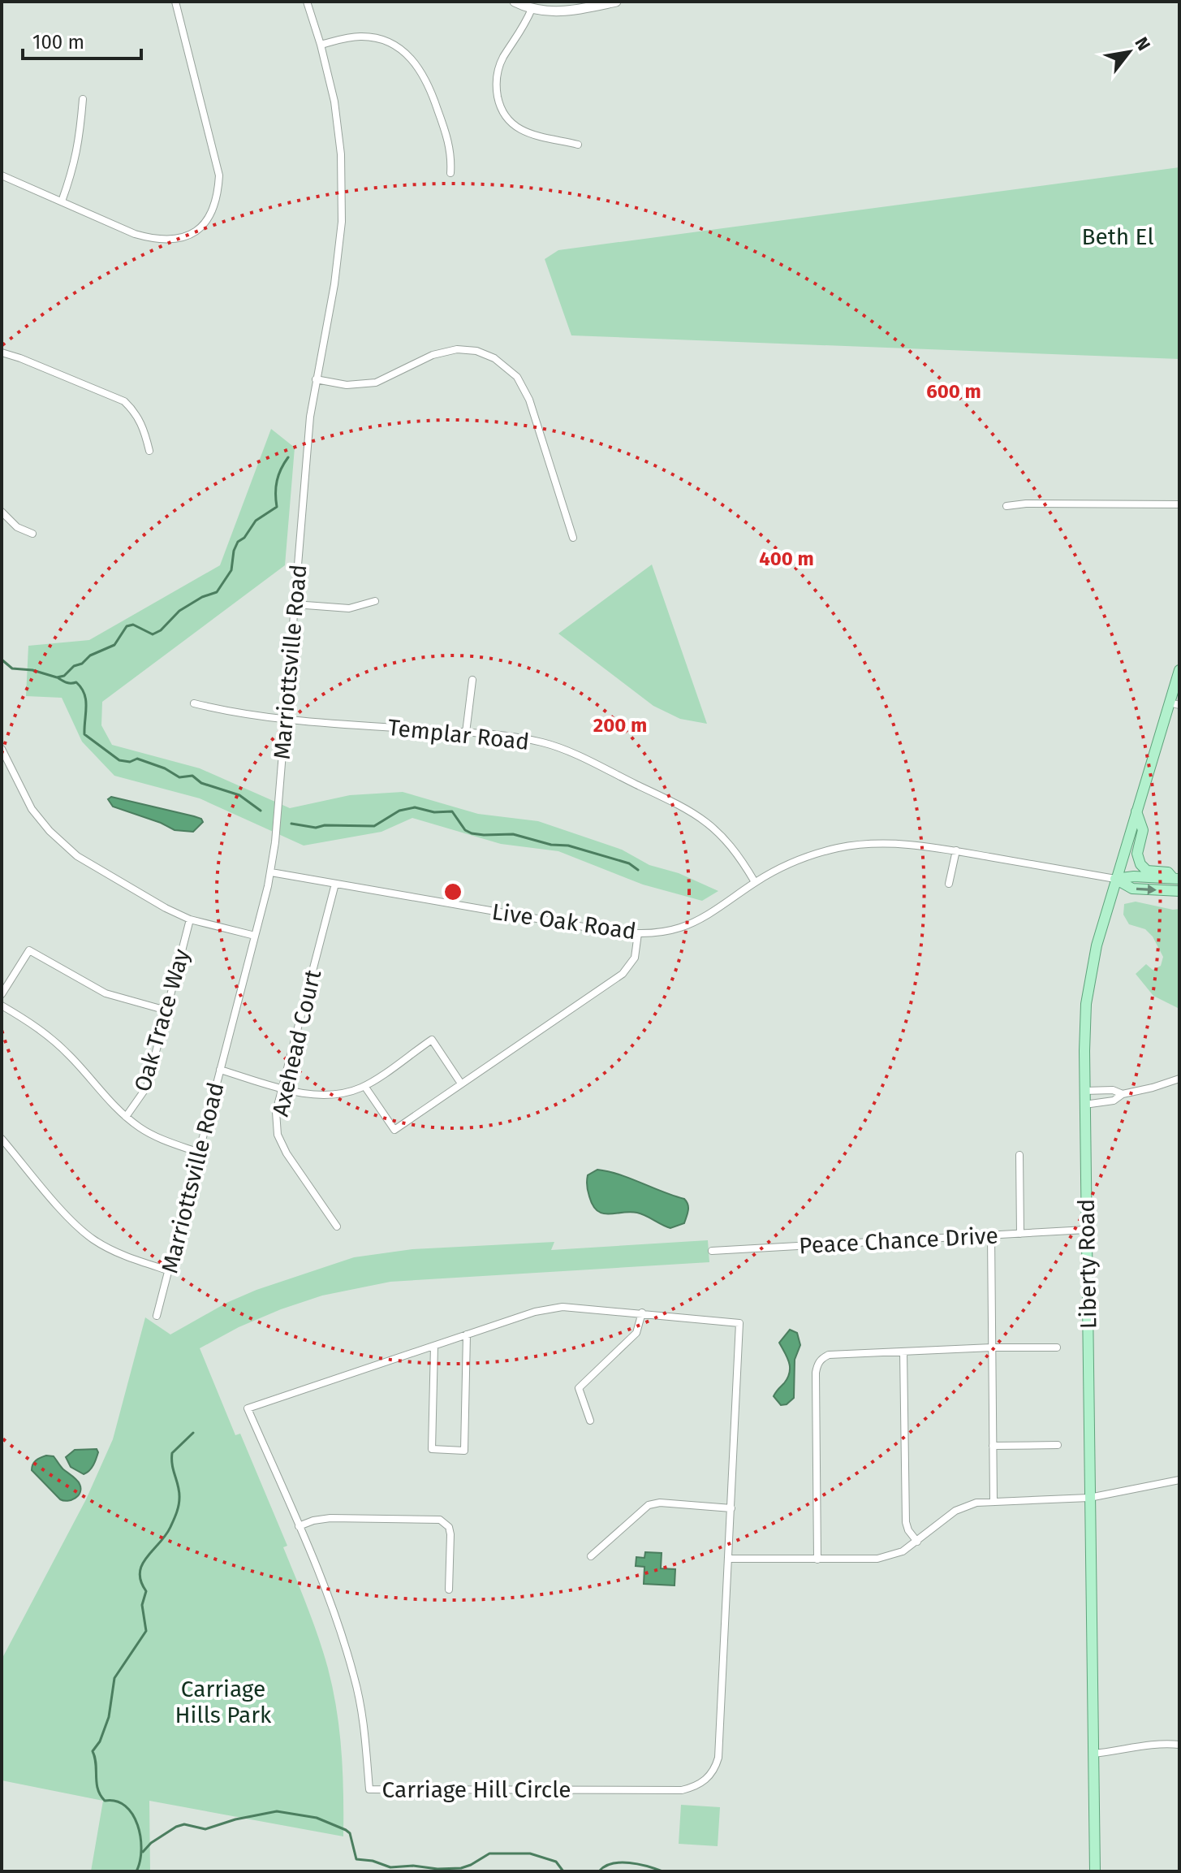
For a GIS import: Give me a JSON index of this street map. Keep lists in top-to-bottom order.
{
  "streets": {
    "main road": ["Liberty Road"],
    "street": [
      "Marriottsville Road",
      "Templar Road",
      "Live Oak Road",
      "Oak Trace Way",
      "Axehead Court",
      "Peace Chance Drive",
      "Carriage Hill Circle"
    ]
  },
  "crossings": [
    ["Marriottsville Road", "Templar Road"],
    ["Marriottsville Road", "Live Oak Road"],
    ["Templar Road", "Live Oak Road"],
    ["Live Oak Road", "Axehead Court"],
    ["Live Oak Road", "Liberty Road"],
    ["Peace Chance Drive", "Liberty Road"]
  ],
  "parks": ["Beth El", "Carriage Hills Park"],
  "scale_bar": "100 m",
  "north": "top right",
  "rings": ["600 m", "400 m", "200 m"]
}
